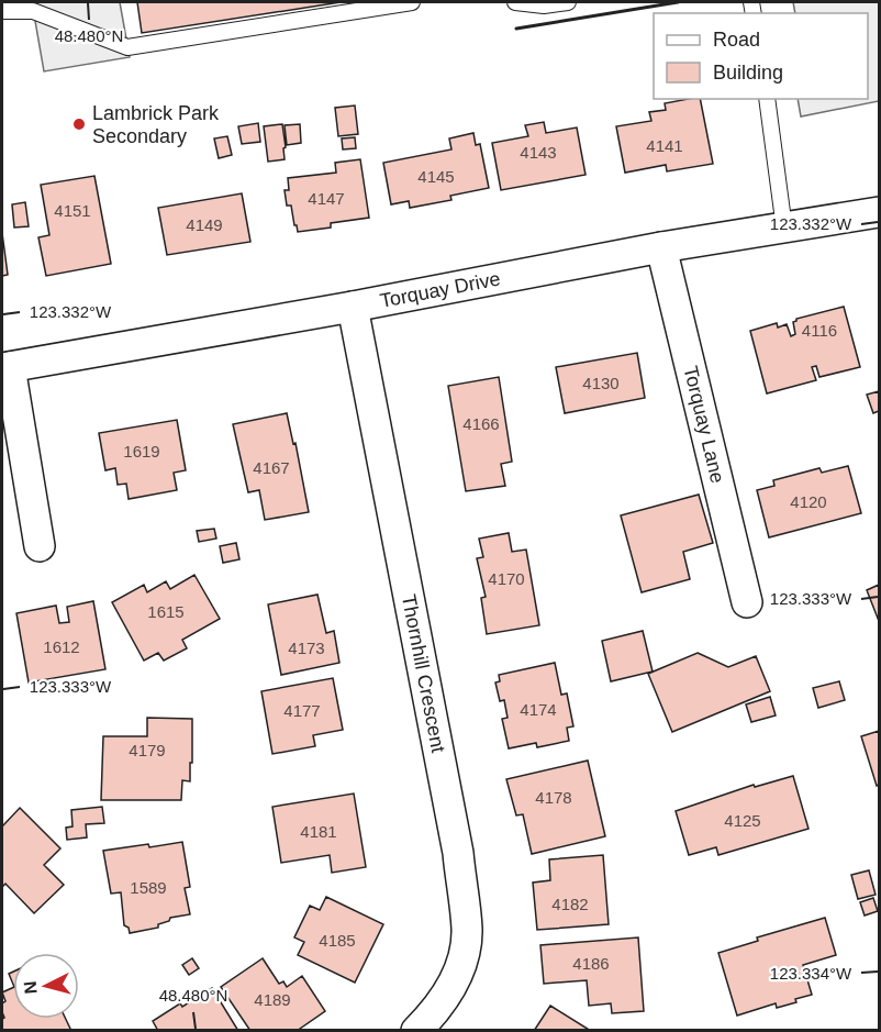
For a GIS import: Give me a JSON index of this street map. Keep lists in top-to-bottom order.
{
  "streets": {
    "street": ["Torquay Drive", "Torquay Lane", "Thornhill Crescent"]
  },
  "crossings": [
    ["Torquay Drive", "Torquay Lane"],
    ["Torquay Drive", "Thornhill Crescent"]
  ],
  "places": ["Lambrick Park Secondary"],
  "house_numbers": [
    "4141",
    "4143",
    "4145",
    "4147",
    "4151",
    "4149",
    "4116",
    "4130",
    "4166",
    "1619",
    "4167",
    "4120",
    "4170",
    "1615",
    "1612",
    "4173",
    "4174",
    "4177",
    "4179",
    "4178",
    "4125",
    "4181",
    "1589",
    "4182",
    "4185",
    "4186",
    "4189"
  ],
  "legend": ["Road", "Building"],
  "north": "left",
  "coordinates": [
    "48.480°N",
    "123.332°W",
    "123.333°W",
    "123.334°W"
  ]
}
